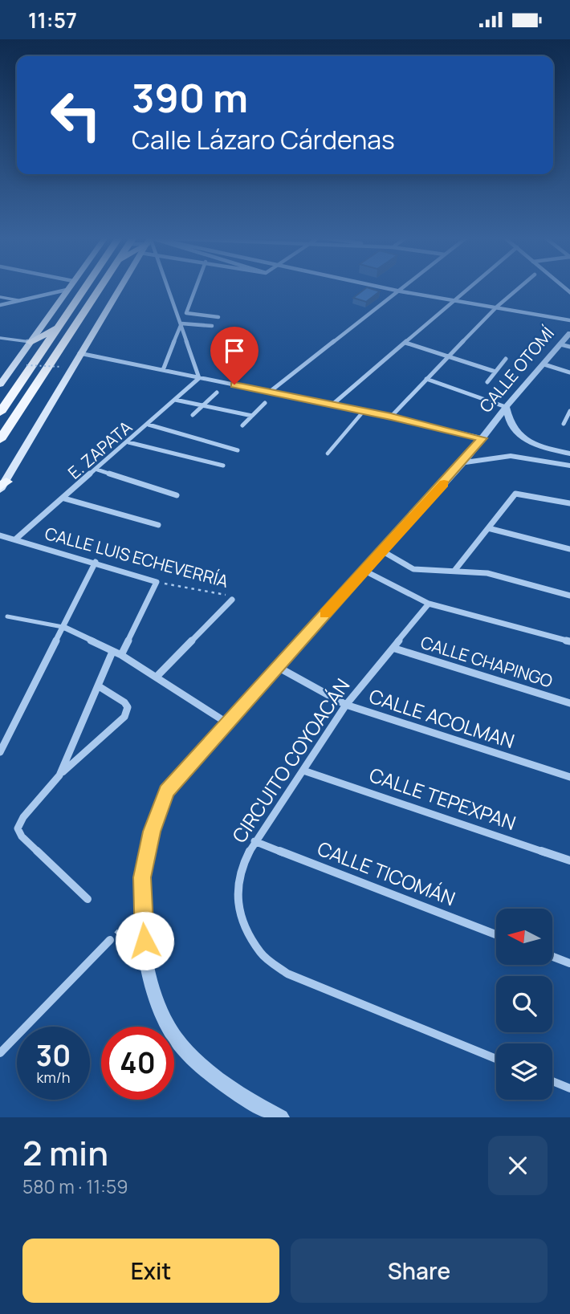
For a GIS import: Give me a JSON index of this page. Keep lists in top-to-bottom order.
{
  "streets": {
    "street": [
      "CALLE OTOMÍ",
      "E. ZAPATA",
      "CALLE LUIS ECHEVERRÍA",
      "CALLE CHAPINGO",
      "CALLE ACOLMAN",
      "CIRCUITO COYOACÁN",
      "CALLE TEPEXPAN",
      "CALLE TICOMÁN"
    ]
  },
  "crossings": [
    ["CALLE OTOMÍ", "CALLE ACOLMAN"],
    ["E. ZAPATA", "CALLE LUIS ECHEVERRÍA"],
    ["CALLE CHAPINGO", "CIRCUITO COYOACÁN"],
    ["CALLE ACOLMAN", "CIRCUITO COYOACÁN"],
    ["CIRCUITO COYOACÁN", "CALLE TEPEXPAN"],
    ["CIRCUITO COYOACÁN", "CALLE TICOMÁN"]
  ],
  "north": "left",
  "page": {
    "status": "11:57",
    "turn": ["390 m", "Calle Lázaro Cárdenas"],
    "speed": "30 km/h",
    "limit": "40",
    "heading": ["2 min", "580 m · 11:59"],
    "buttons": ["Exit", "Share"]
  }
}
